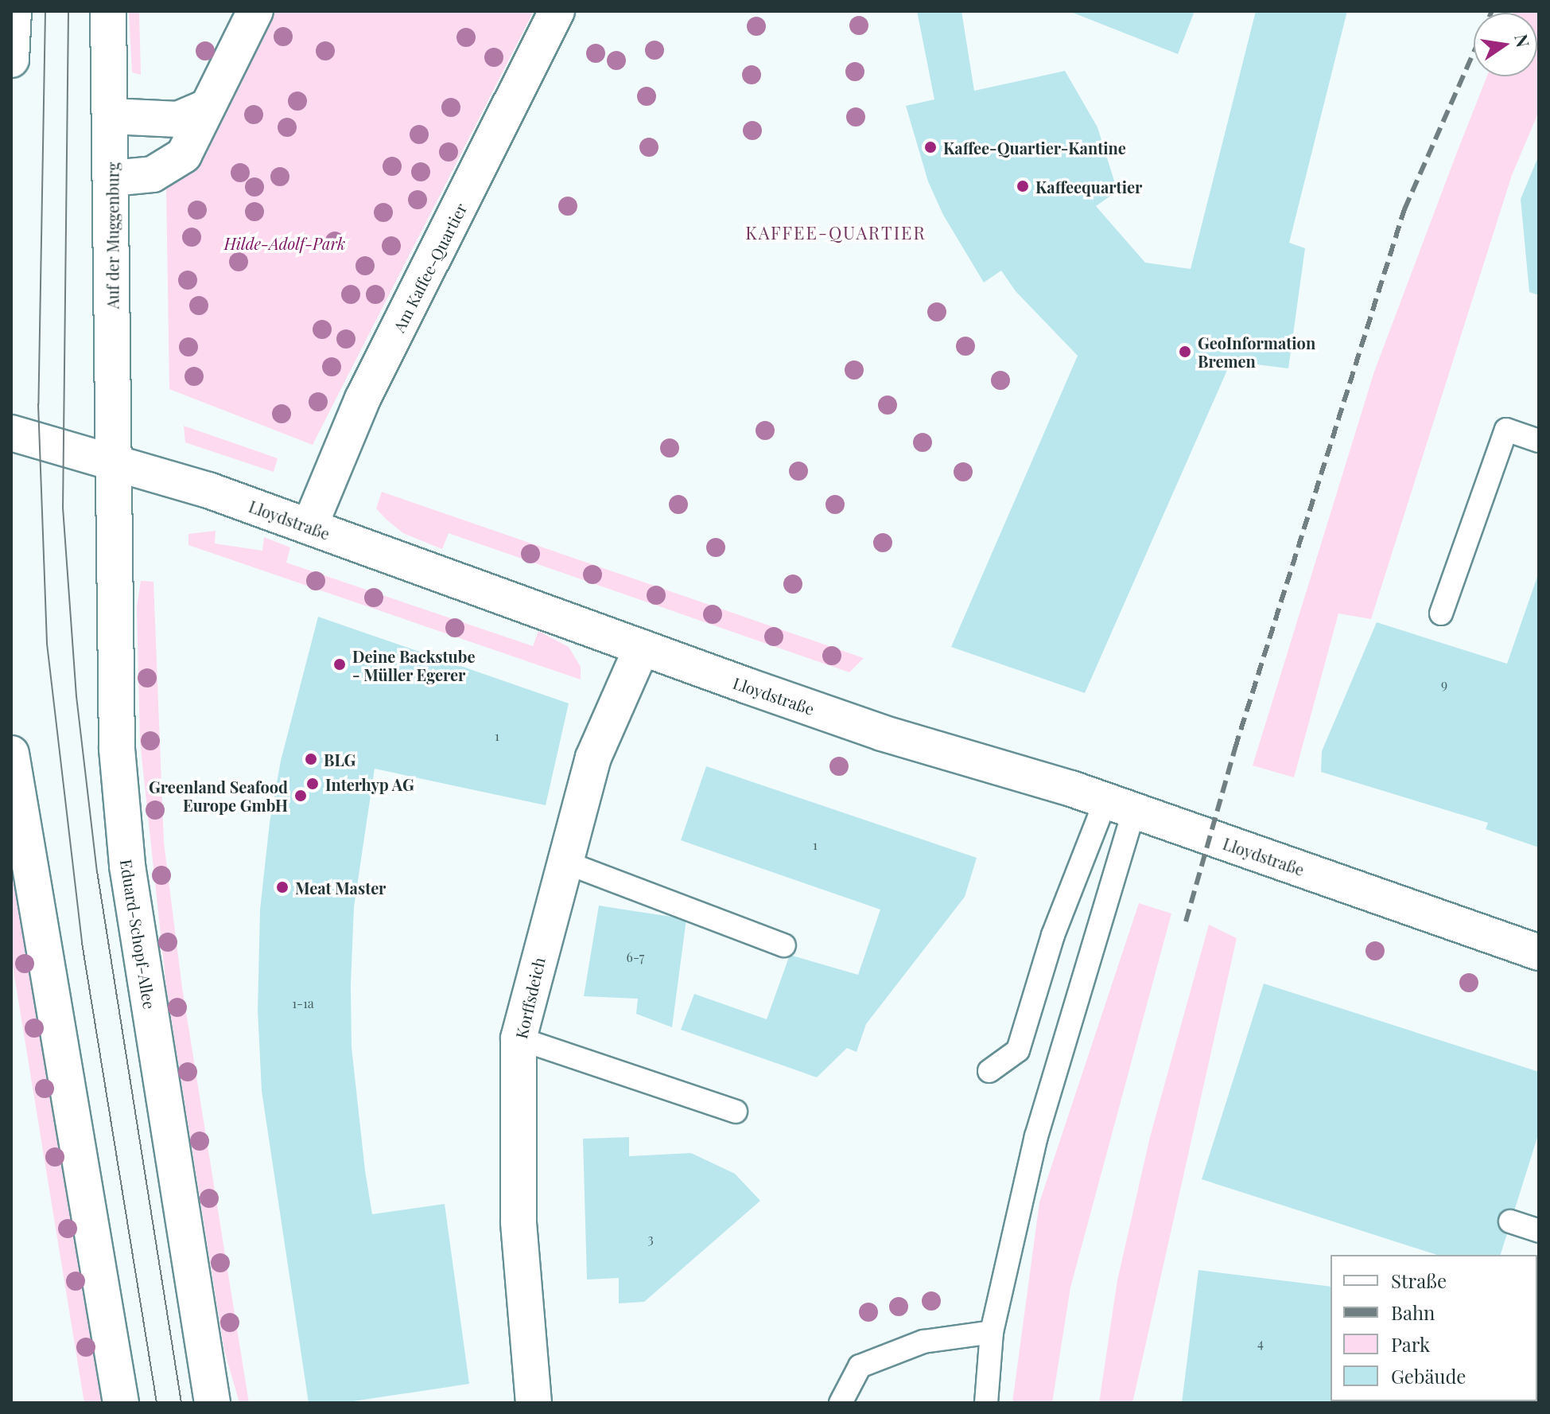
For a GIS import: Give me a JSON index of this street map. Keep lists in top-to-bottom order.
{
  "streets": {
    "street": [
      "Auf der Muggenburg",
      "Am Kaffee-Quartier",
      "Lloydstraße",
      "Eduard-Schopf-Allee",
      "Korffsdeich"
    ]
  },
  "crossings": [
    ["Auf der Muggenburg", "Lloydstraße"],
    ["Auf der Muggenburg", "Eduard-Schopf-Allee"],
    ["Am Kaffee-Quartier", "Lloydstraße"],
    ["Lloydstraße", "Eduard-Schopf-Allee"],
    ["Lloydstraße", "Korffsdeich"]
  ],
  "districts": ["KAFFEE-QUARTIER"],
  "parks": ["Hilde-Adolf-Park"],
  "places": [
    "Kaffee-Quartier-Kantine",
    "Kaffeequartier",
    "GeoInformation Bremen",
    "Deine Backstube - Müller Egerer",
    "BLG",
    "Interhyp AG",
    "Greenland Seafood Europe GmbH",
    "Meat Master"
  ],
  "house_numbers": [
    "9",
    "1",
    "1",
    "6-7",
    "1-1a",
    "3",
    "4"
  ],
  "legend": [
    "Straße",
    "Bahn",
    "Park",
    "Gebäude"
  ],
  "north": "right"
}
